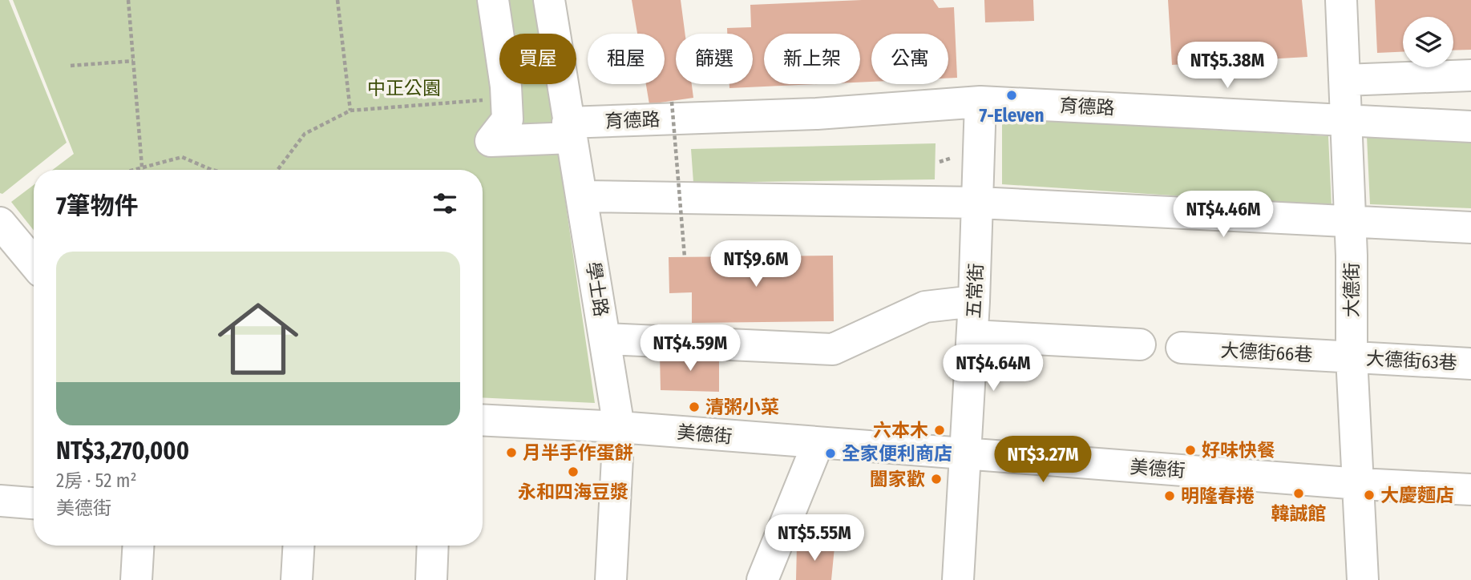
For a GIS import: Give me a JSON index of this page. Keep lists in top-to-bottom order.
{
  "streets": {
    "street": [
      "育德路",
      "學士路",
      "大德街",
      "五常街",
      "大德街66巷",
      "大德街63巷",
      "美德街"
    ]
  },
  "crossings": [
    ["育德路", "學士路"],
    ["育德路", "大德街"],
    ["育德路", "五常街"],
    ["學士路", "美德街"],
    ["大德街", "大德街66巷"],
    ["大德街", "大德街63巷"],
    ["大德街", "美德街"],
    ["五常街", "美德街"],
    ["大德街66巷", "大德街63巷"]
  ],
  "parks": ["中正公園"],
  "places": [
    "7-Eleven",
    "清粥小菜",
    "六本木",
    "好味快餐",
    "月半手作蛋餅",
    "全家便利商店",
    "永和四海豆漿",
    "闔家歡",
    "韓誠館",
    "大慶麵店",
    "明隆春捲"
  ],
  "page": {
    "chip": [
      "買屋",
      "租屋",
      "篩選",
      "新上架",
      "公寓"
    ],
    "price": [
      "NT$5.38M",
      "NT$4.46M",
      "NT$9.6M",
      "NT$4.59M",
      "NT$4.64M",
      "NT$3.27M",
      "NT$5.55M"
    ],
    "heading": "7筆物件",
    "list": [
      {
        "name": "NT$3,270,000",
        "note": "2房 · 52 m² · 美德街"
      }
    ]
  }
}
